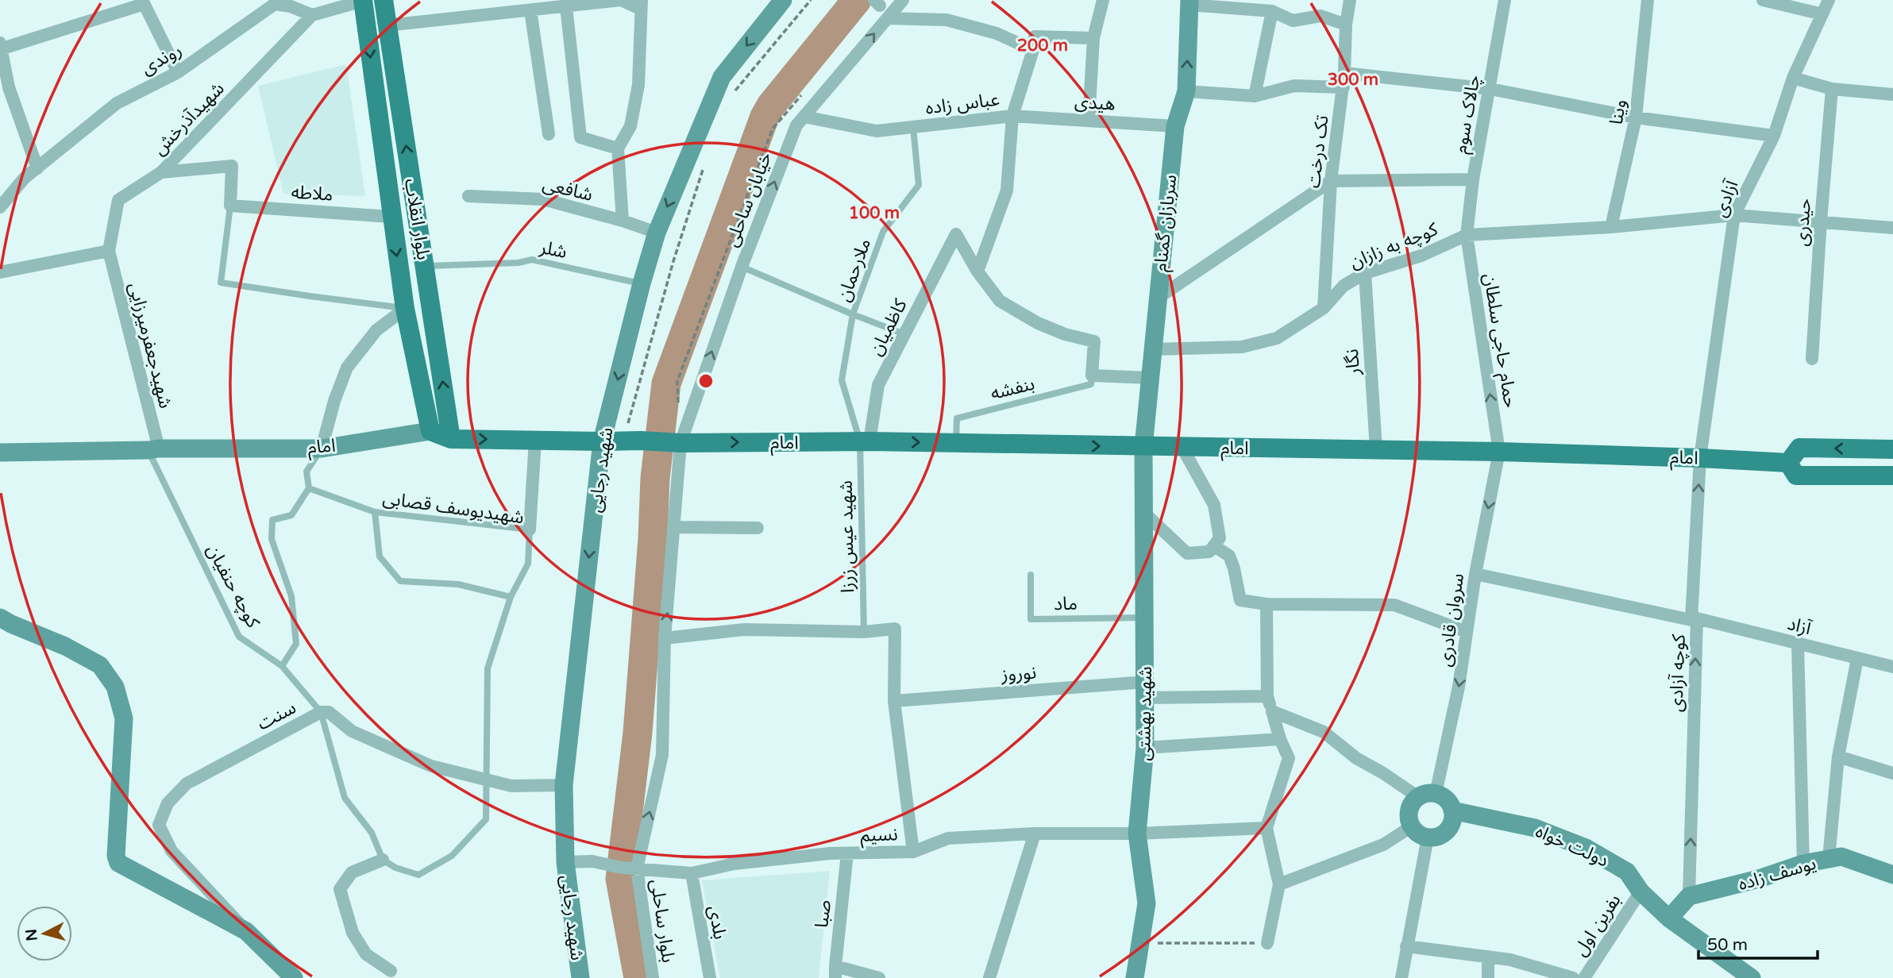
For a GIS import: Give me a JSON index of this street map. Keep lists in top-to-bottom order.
{
  "streets": {
    "main road": ["بلوار انقلاب", "امام"],
    "street": [
      "روندی",
      "هیدی",
      "عباس زاده",
      "وینا",
      "چالاک سوم",
      "شهیدآذرخش",
      "تک درخت",
      "شافعی",
      "ملاطه",
      "آزادی",
      "خیابان ساحلی",
      "حیدری",
      "سربازان گمنام",
      "کوچه به زازان",
      "کاظمیان",
      "حمام حاجی سلطان",
      "شهیدجعفرمیرزایی",
      "نگار",
      "شهید رجایی",
      "سروان قادری",
      "آزاد",
      "نوروز",
      "کوچه آزادی",
      "شهید بهشتی",
      "سنت",
      "نسیم",
      "دولت خواه",
      "یوسف زاده",
      "صبا",
      "بلوار ساحلی",
      "بلدی",
      "بفرین اول"
    ],
    "lane": [
      "شلر",
      "ملارحمان",
      "بنفشه",
      "شهیدیوسف قصابی",
      "شهید عیس زرزا",
      "کوچه حنفیان",
      "ماد"
    ]
  },
  "crossings": [
    ["روندی", "شهیدآذرخش"],
    ["هیدی", "عباس زاده"],
    ["هیدی", "سربازان گمنام"],
    ["عباس زاده", "خیابان ساحلی"],
    ["عباس زاده", "ملارحمان"],
    ["چالاک سوم", "کوچه به زازان"],
    ["چالاک سوم", "حمام حاجی سلطان"],
    ["شهیدآذرخش", "شهیدجعفرمیرزایی"],
    ["تک درخت", "کوچه به زازان"],
    ["شافعی", "شهید رجایی"],
    ["ملاطه", "بلوار انقلاب"],
    ["آزادی", "امام"],
    ["آزادی", "کوچه آزادی"],
    ["خیابان ساحلی", "امام"],
    ["خیابان ساحلی", "نسیم"],
    ["خیابان ساحلی", "بلوار ساحلی"],
    ["بلوار انقلاب", "شلر"],
    ["بلوار انقلاب", "امام"],
    ["سربازان گمنام", "کوچه به زازان"],
    ["سربازان گمنام", "امام"],
    ["سربازان گمنام", "شهید بهشتی"],
    ["کوچه به زازان", "حمام حاجی سلطان"],
    ["کوچه به زازان", "نگار"],
    ["شلر", "شهید رجایی"],
    ["ملارحمان", "کاظمیان"],
    ["ملارحمان", "شهید عیس زرزا"],
    ["کاظمیان", "امام"],
    ["کاظمیان", "شهید عیس زرزا"],
    ["حمام حاجی سلطان", "امام"],
    ["حمام حاجی سلطان", "سروان قادری"],
    ["شهیدجعفرمیرزایی", "امام"],
    ["شهیدجعفرمیرزایی", "کوچه حنفیان"],
    ["نگار", "امام"],
    ["بنفشه", "امام"],
    ["امام", "شهید عیس زرزا"],
    ["امام", "کوچه حنفیان"],
    ["امام", "سروان قادری"],
    ["امام", "کوچه آزادی"],
    ["امام", "شهید بهشتی"],
    ["شهید رجایی", "سنت"],
    ["شهید رجایی", "نسیم"],
    ["شهیدیوسف قصابی", "سنت"],
    ["کوچه حنفیان", "سنت"],
    ["ماد", "شهید بهشتی"],
    ["سروان قادری", "آزاد"],
    ["سروان قادری", "دولت خواه"],
    ["آزاد", "کوچه آزادی"],
    ["نوروز", "شهید بهشتی"],
    ["کوچه آزادی", "یوسف زاده"],
    ["شهید بهشتی", "نسیم"],
    ["نسیم", "صبا"],
    ["نسیم", "بلوار ساحلی"],
    ["نسیم", "بلدی"],
    ["دولت خواه", "بفرین اول"]
  ],
  "one_way": ["خیابان ساحلی", "حمام حاجی سلطان", "سروان قادری"],
  "scale_bar": "50 m",
  "north": "left",
  "rings": ["200 m", "300 m", "100 m"]
}
